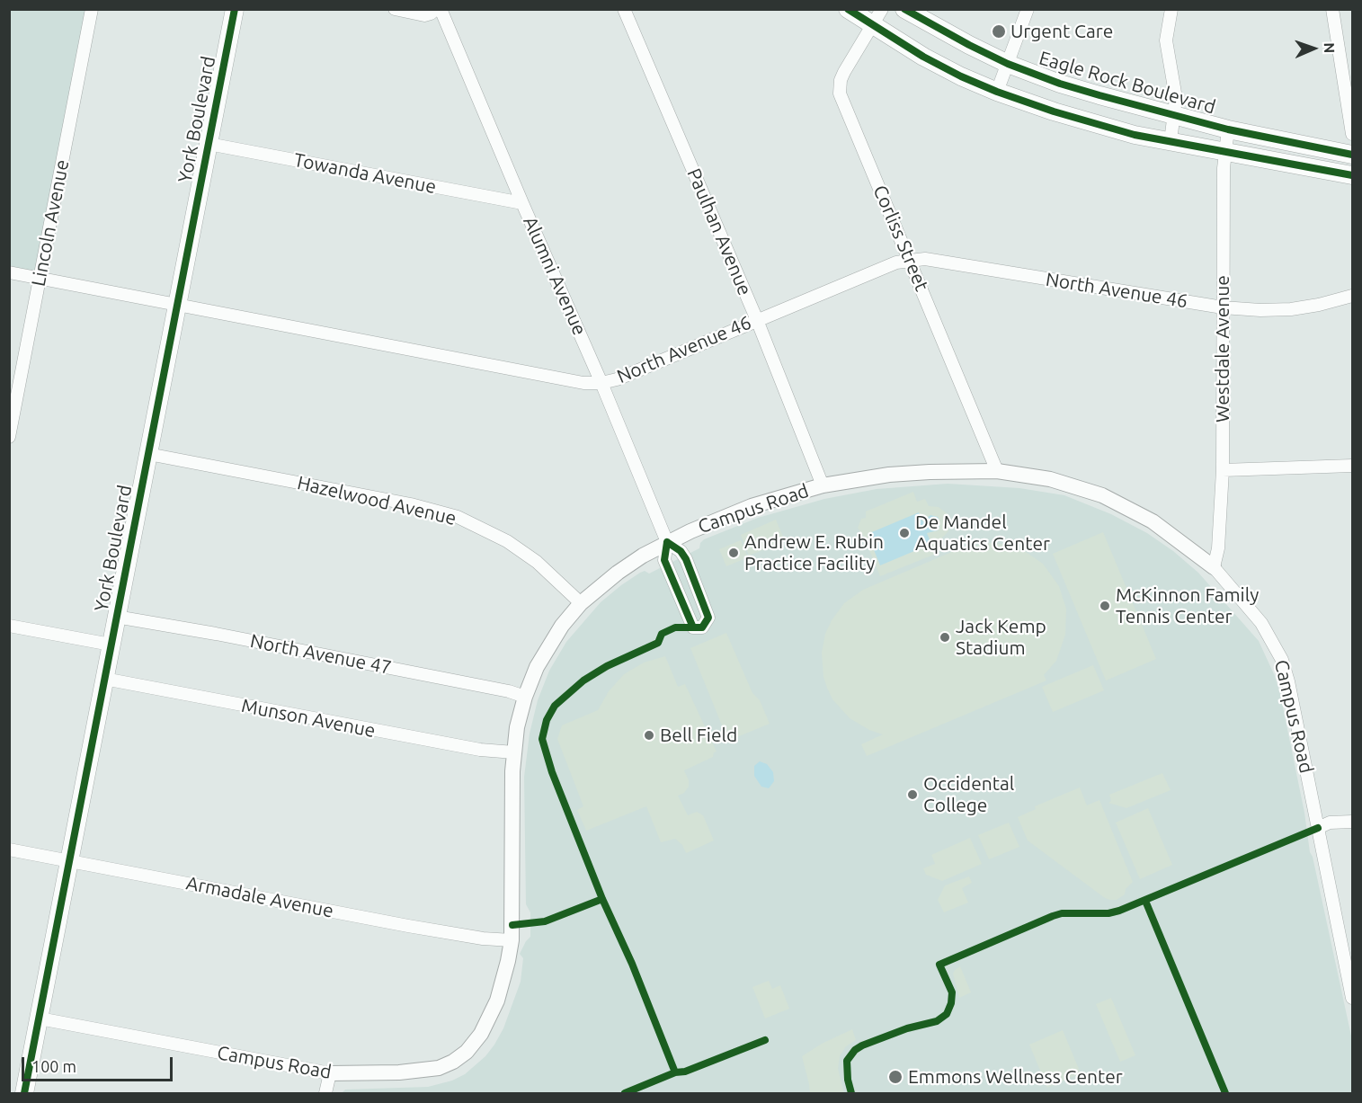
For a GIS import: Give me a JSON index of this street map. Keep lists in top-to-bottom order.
{
  "streets": {
    "main road": ["Eagle Rock Boulevard", "York Boulevard"],
    "street": [
      "Towanda Avenue",
      "Lincoln Avenue",
      "Paulhan Avenue",
      "Corliss Street",
      "Alumni Avenue",
      "North Avenue 46",
      "Westdale Avenue",
      "Hazelwood Avenue",
      "Campus Road",
      "North Avenue 47",
      "Munson Avenue",
      "Armadale Avenue"
    ]
  },
  "crossings": [
    ["Eagle Rock Boulevard", "Westdale Avenue"],
    ["York Boulevard", "Towanda Avenue"],
    ["York Boulevard", "North Avenue 46"],
    ["York Boulevard", "Hazelwood Avenue"],
    ["York Boulevard", "Campus Road"],
    ["York Boulevard", "North Avenue 47"],
    ["York Boulevard", "Munson Avenue"],
    ["York Boulevard", "Armadale Avenue"],
    ["Towanda Avenue", "Alumni Avenue"],
    ["Lincoln Avenue", "North Avenue 46"],
    ["Paulhan Avenue", "North Avenue 46"],
    ["Paulhan Avenue", "Campus Road"],
    ["Corliss Street", "North Avenue 46"],
    ["Corliss Street", "Campus Road"],
    ["Alumni Avenue", "North Avenue 46"],
    ["Alumni Avenue", "Campus Road"],
    ["North Avenue 46", "Westdale Avenue"],
    ["Westdale Avenue", "Campus Road"],
    ["Hazelwood Avenue", "Campus Road"],
    ["Campus Road", "North Avenue 47"],
    ["Campus Road", "Munson Avenue"],
    ["Campus Road", "Armadale Avenue"]
  ],
  "places": [
    "Urgent Care",
    "De Mandel Aquatics Center",
    "Andrew E. Rubin Practice Facility",
    "McKinnon Family Tennis Center",
    "Jack Kemp Stadium",
    "Bell Field",
    "Occidental College",
    "Emmons Wellness Center"
  ],
  "scale_bar": "100 m",
  "north": "right"
}
